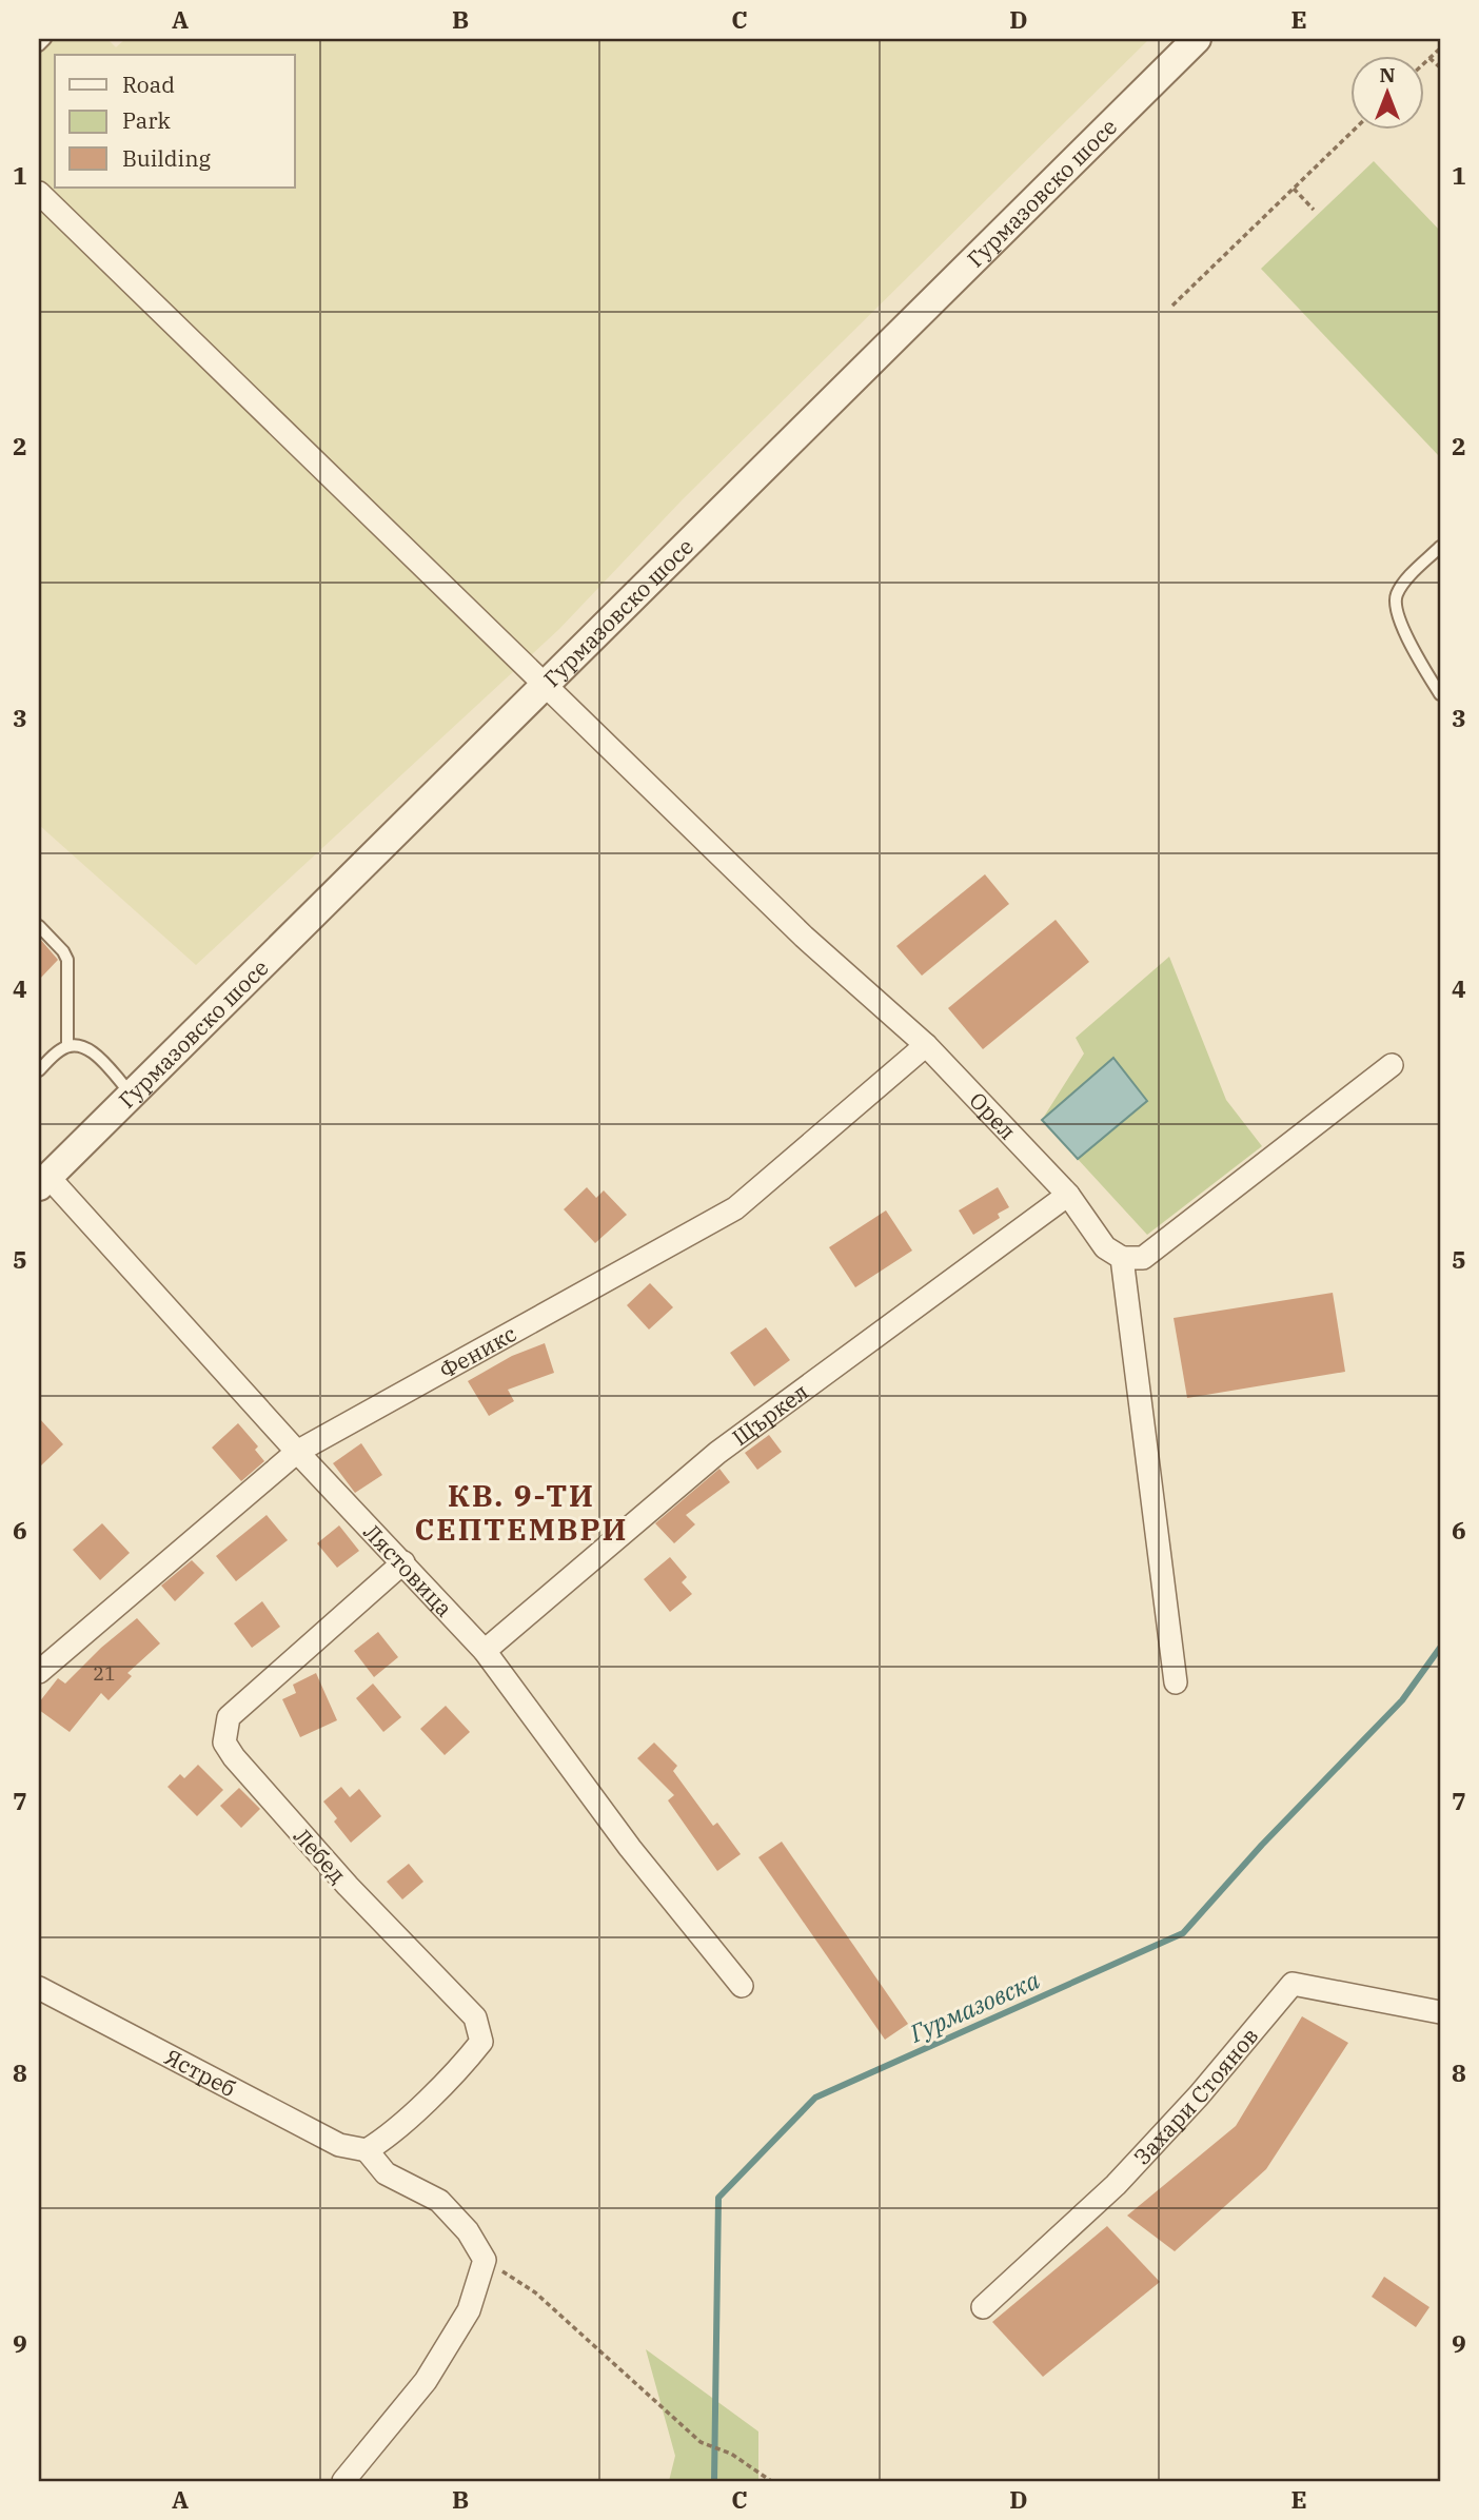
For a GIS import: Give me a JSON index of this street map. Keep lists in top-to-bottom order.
{
  "streets": {
    "street": [
      "Гурмазовско шосе",
      "Орел",
      "Феникс",
      "Щъркел",
      "Лястовица",
      "Лебед",
      "Ястреб",
      "Захари Стоянов"
    ]
  },
  "crossings": [
    ["Гурмазовско шосе", "Орел"],
    ["Гурмазовско шосе", "Лястовица"],
    ["Орел", "Феникс"],
    ["Орел", "Щъркел"],
    ["Феникс", "Лястовица"],
    ["Щъркел", "Лястовица"],
    ["Лястовица", "Лебед"],
    ["Лебед", "Ястреб"]
  ],
  "districts": ["КВ. 9-ТИ СЕПТЕМВРИ"],
  "water": ["Гурмазовска"],
  "house_numbers": ["21"],
  "legend": ["Road", "Park", "Building"],
  "north": "top",
  "grid": {
    "columns": [
      "A",
      "B",
      "C",
      "D",
      "E"
    ],
    "rows": [
      "1",
      "2",
      "3",
      "4",
      "5",
      "6",
      "7",
      "8",
      "9"
    ]
  }
}
